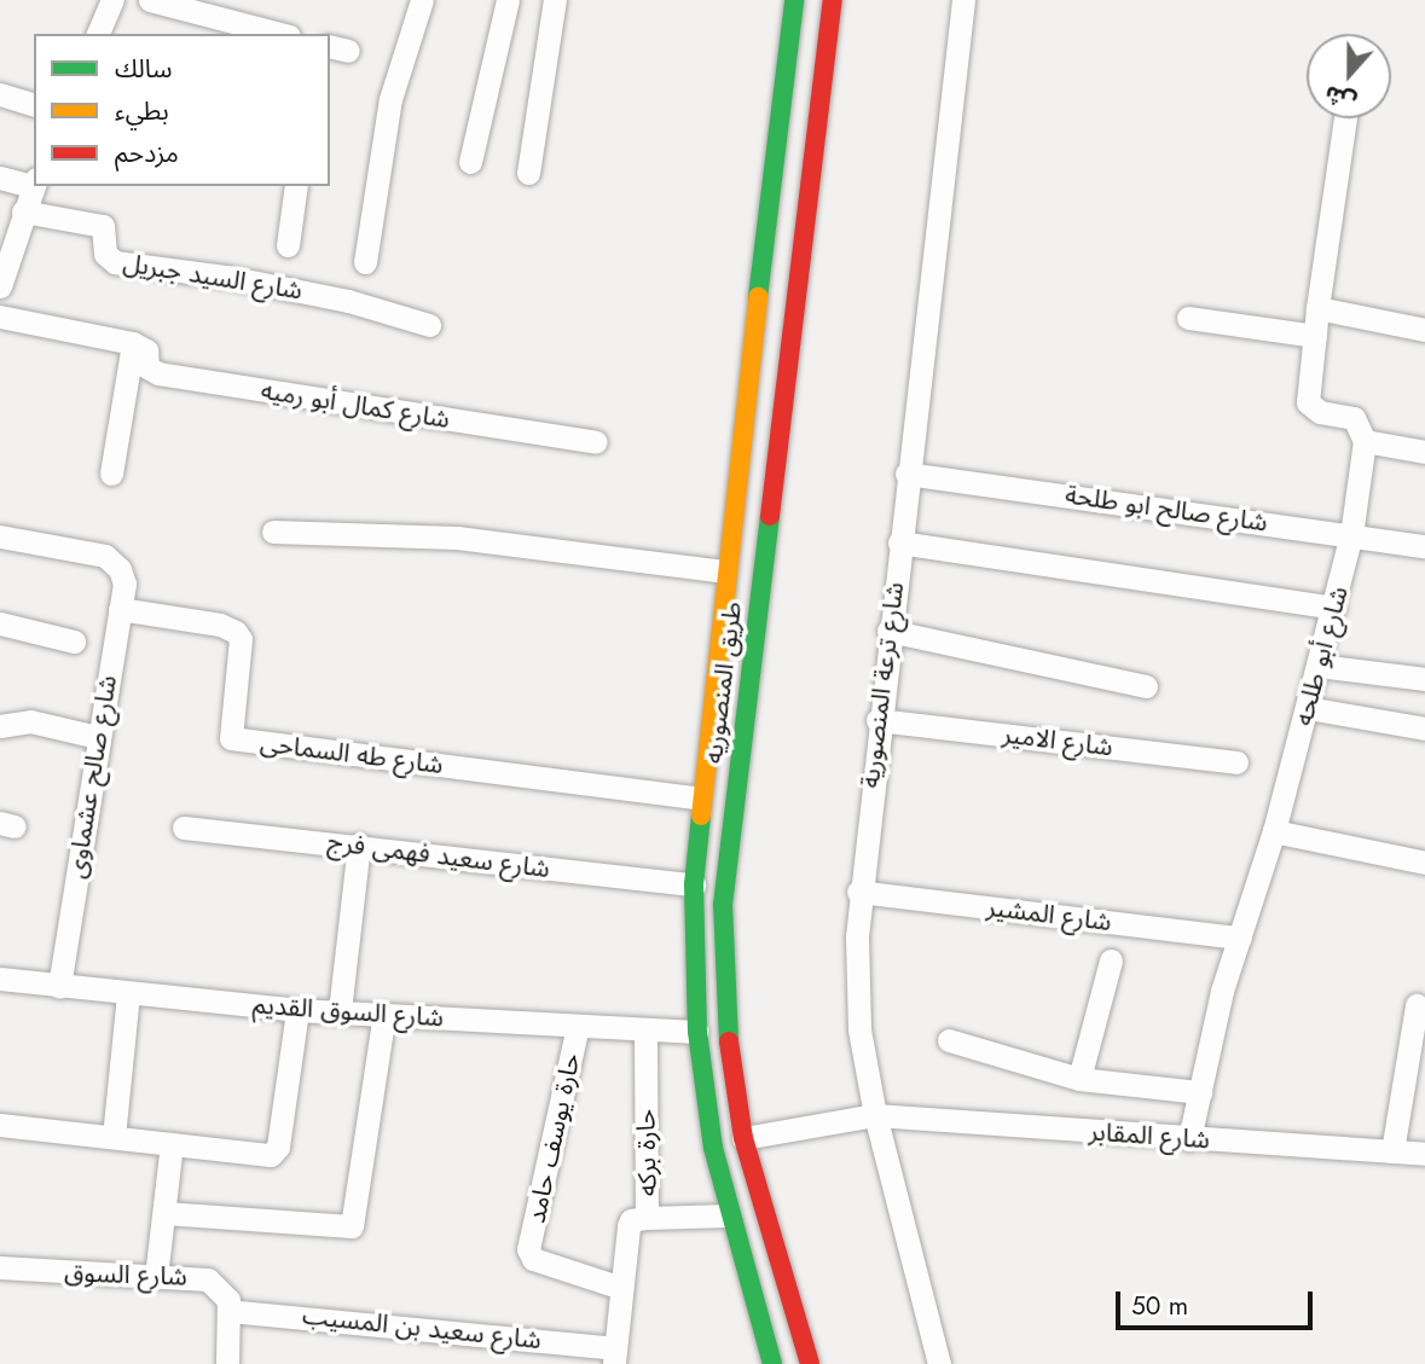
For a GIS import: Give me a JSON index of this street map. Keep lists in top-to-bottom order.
{
  "streets": {
    "main road": ["طريق المنصوريه"],
    "street": [
      "شارع السيد جبريل",
      "شارع كمال أبو رميه",
      "شارع صالح ابو طلحة",
      "شارع أبو طلحه",
      "شارع ترعة المنصورية",
      "شارع الامير",
      "شارع طه السماحى",
      "شارع صالح عشماوى",
      "شارع سعيد فهمى فرج",
      "شارع المشير",
      "شارع السوق القديم",
      "شارع المقابر",
      "حارة يوسف حامد",
      "حارة بركه",
      "شارع السوق",
      "شارع سعيد بن المسيب"
    ]
  },
  "crossings": [
    ["شارع صالح ابو طلحة", "شارع أبو طلحه"],
    ["شارع صالح ابو طلحة", "شارع ترعة المنصورية"],
    ["شارع أبو طلحه", "شارع المشير"],
    ["شارع أبو طلحه", "شارع المقابر"],
    ["طريق المنصوريه", "شارع طه السماحى"],
    ["طريق المنصوريه", "شارع سعيد فهمى فرج"],
    ["طريق المنصوريه", "شارع السوق القديم"],
    ["طريق المنصوريه", "شارع المقابر"],
    ["شارع ترعة المنصورية", "شارع الامير"],
    ["شارع ترعة المنصورية", "شارع المشير"],
    ["شارع ترعة المنصورية", "شارع المقابر"],
    ["شارع طه السماحى", "شارع صالح عشماوى"],
    ["شارع صالح عشماوى", "شارع السوق القديم"],
    ["شارع السوق القديم", "حارة يوسف حامد"],
    ["شارع السوق القديم", "حارة بركه"],
    ["حارة يوسف حامد", "حارة بركه"],
    ["حارة بركه", "شارع سعيد بن المسيب"],
    ["شارع السوق", "شارع سعيد بن المسيب"]
  ],
  "legend": ["سالك", "بطيء", "مزدحم"],
  "scale_bar": "50 m",
  "north": "bottom"
}
